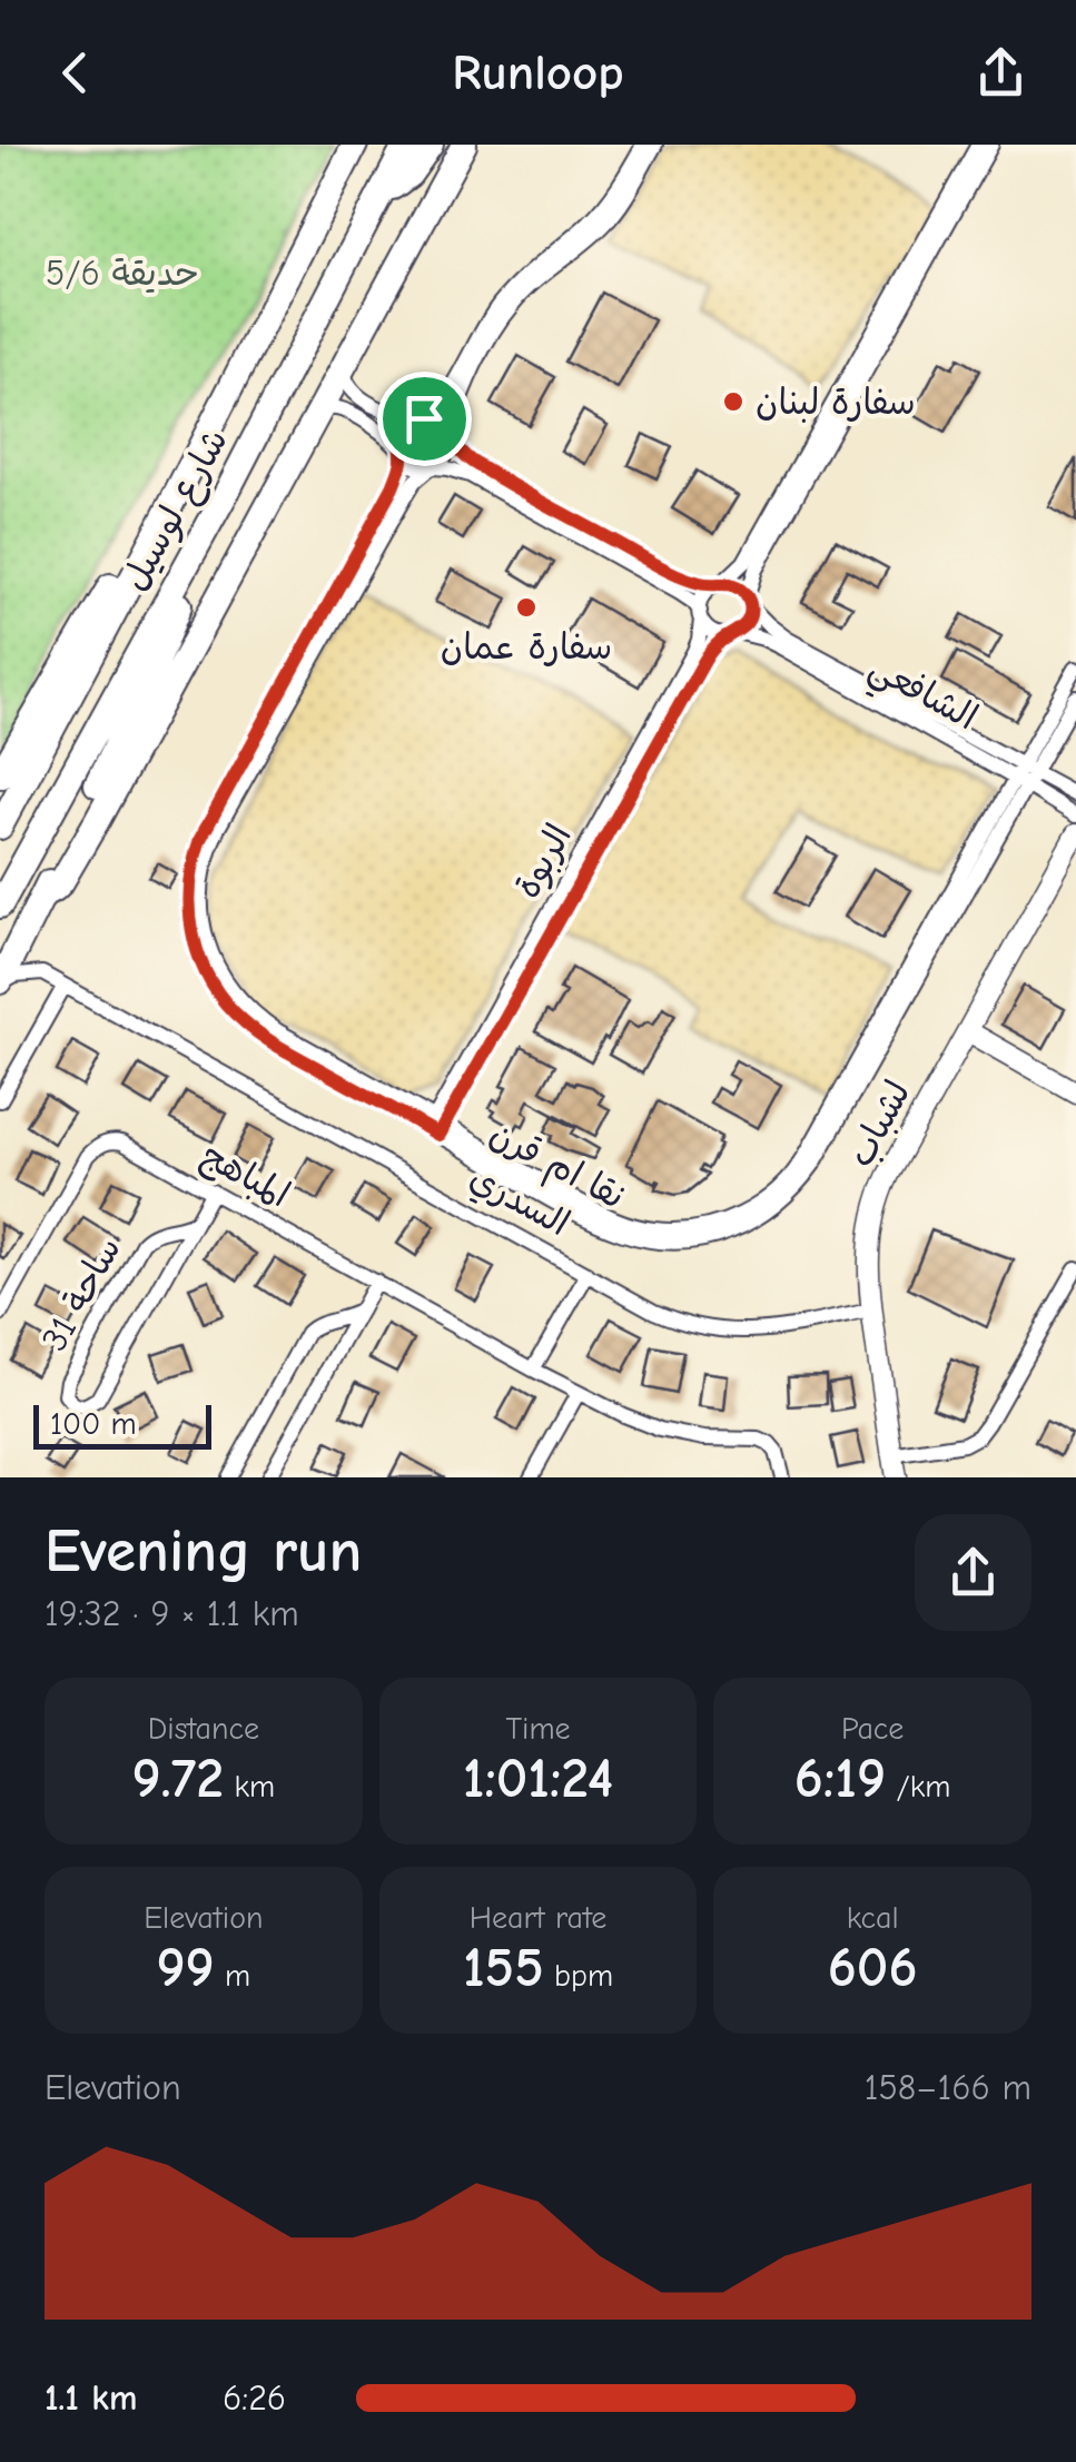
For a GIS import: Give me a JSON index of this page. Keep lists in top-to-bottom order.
{
  "streets": {
    "highway": ["شارع لوسيل"],
    "street": [
      "الشافعي",
      "الربوة",
      "لشباب",
      "نقا ام قرن",
      "المباهج",
      "السدري",
      "ساحة 31"
    ]
  },
  "crossings": [
    ["الشافعي", "الربوة"],
    ["الشافعي", "نقا ام قرن"],
    ["الربوة", "نقا ام قرن"],
    ["لشباب", "السدري"],
    ["المباهج", "ساحة 31"]
  ],
  "parks": ["حديقة 5/6"],
  "places": ["سفارة لبنان", "سفارة عمان"],
  "scale_bar": "100 m",
  "page": {
    "header": "Runloop",
    "scale": "100 m",
    "heading": ["Evening run", "19:32 · 9 × 1.1 km"],
    "stats": [
      ["Distance", "9.72 km"],
      ["Time", "1:01:24"],
      ["Pace", "6:19 /km"],
      ["Elevation", "99 m"],
      ["Heart rate", "155 bpm"],
      ["kcal", "606"]
    ],
    "chart": ["Elevation", "158–166 m"],
    "list": [
      {
        "name": "1.1 km",
        "note": "6:26"
      }
    ]
  }
}
